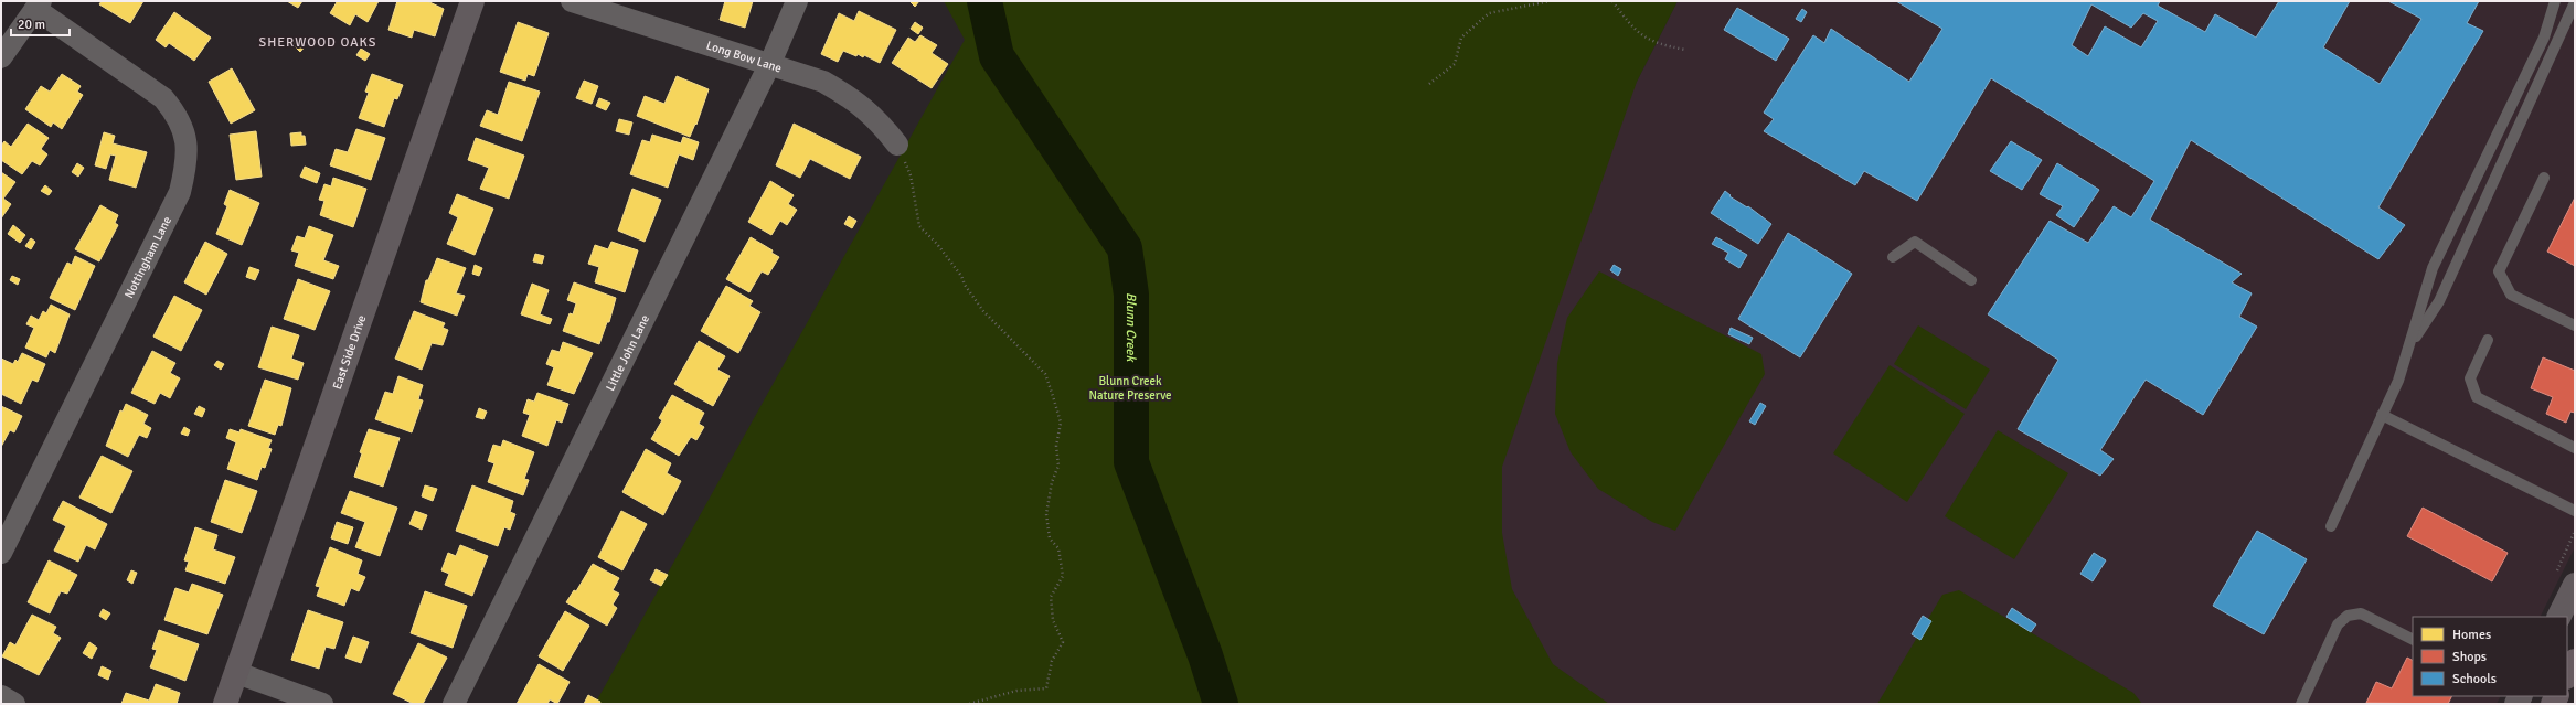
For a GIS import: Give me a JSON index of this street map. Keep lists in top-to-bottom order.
{
  "streets": {
    "street": [
      "Long Bow Lane",
      "Nottingham Lane",
      "East Side Drive",
      "Little John Lane"
    ]
  },
  "crossings": [
    ["Long Bow Lane", "Little John Lane"]
  ],
  "districts": ["SHERWOOD OAKS"],
  "water": ["Blunn Creek"],
  "parks": ["Blunn Creek Nature Preserve"],
  "legend": ["Homes", "Shops", "Schools"],
  "scale_bar": "20 m"
}
